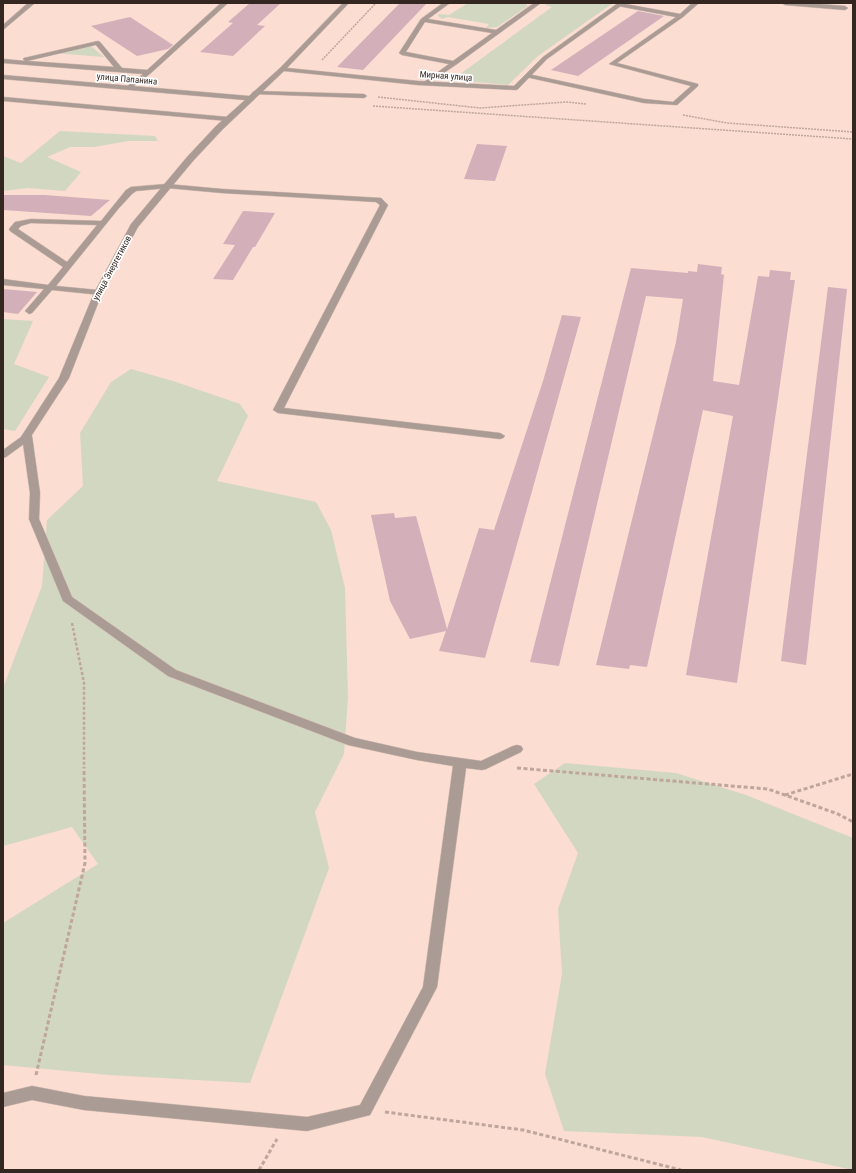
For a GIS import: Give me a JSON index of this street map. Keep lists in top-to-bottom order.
{
  "streets": {
    "street": ["Мирная улица", "улица Папанина", "улица Энергетиков"]
  },
  "crossings": [
    ["улица Папанина", "улица Энергетиков"]
  ]
}
